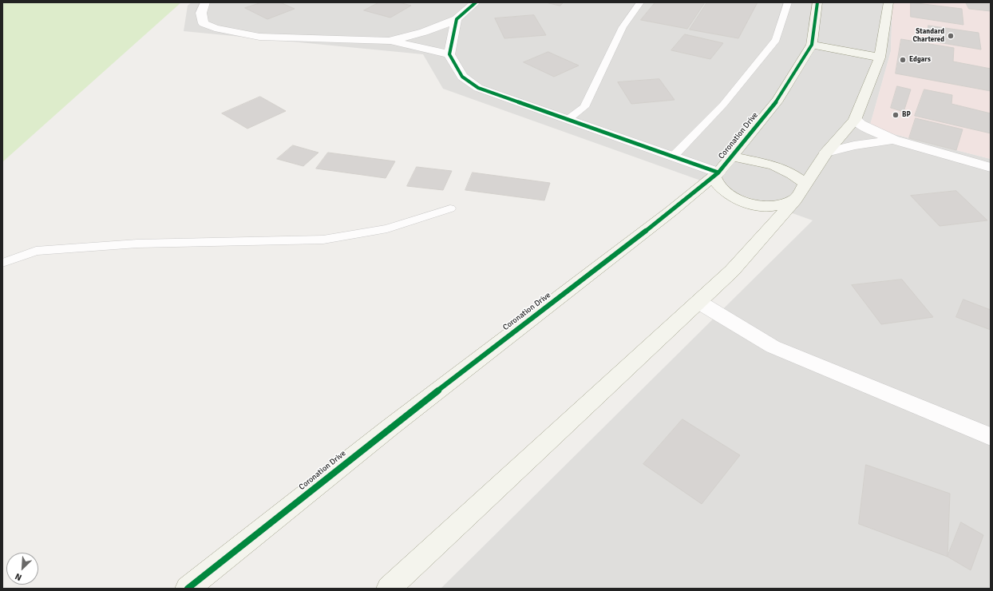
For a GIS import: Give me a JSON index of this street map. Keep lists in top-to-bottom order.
{
  "streets": {
    "street": ["Coronation Drive"]
  },
  "places": ["Standard Chartered", "Edgars", "BP"],
  "north": "bottom left"
}
